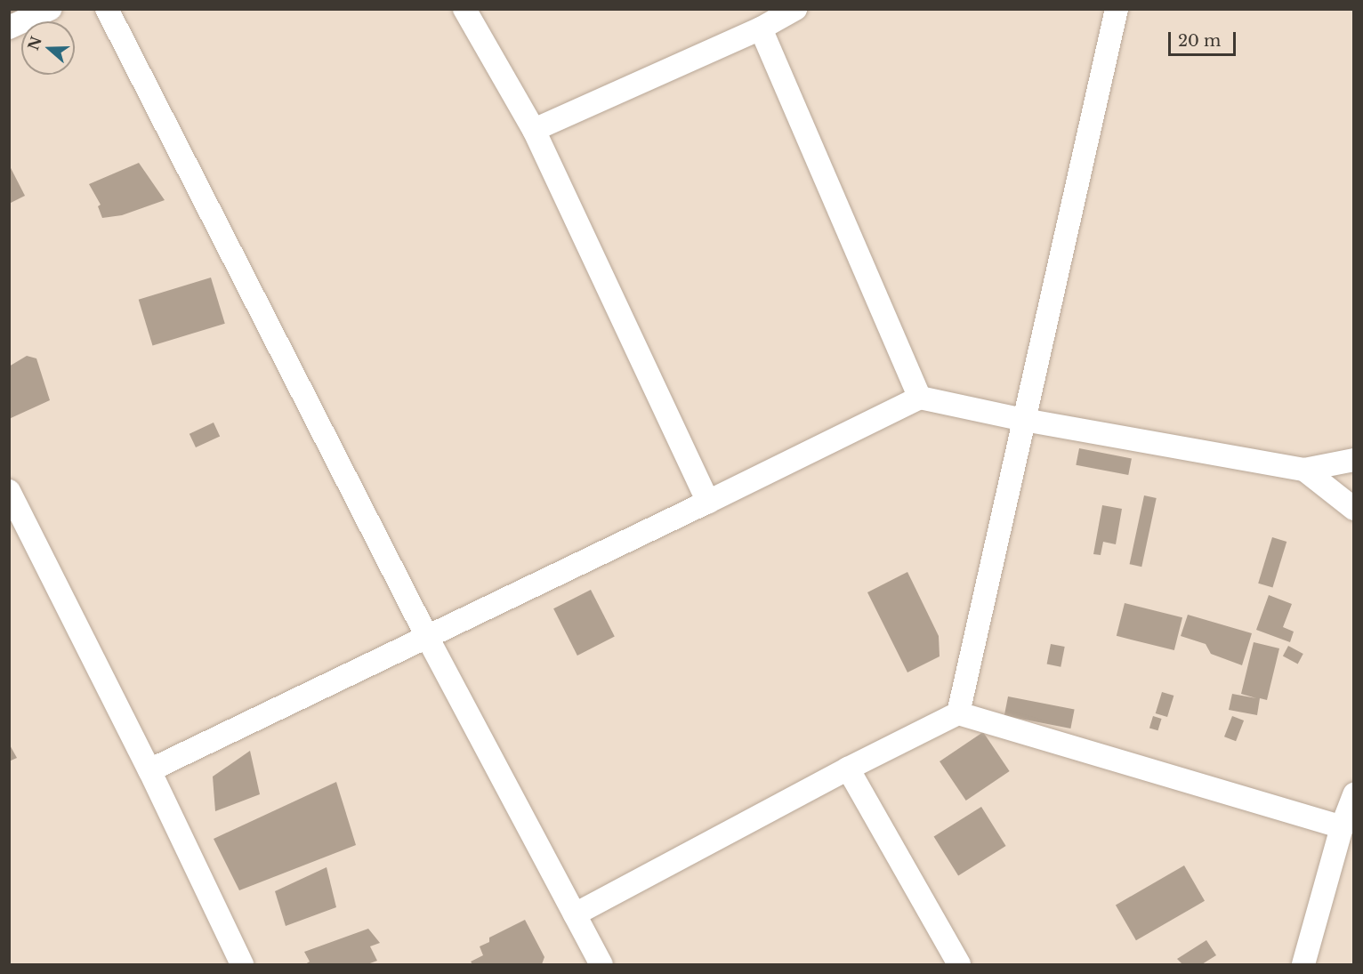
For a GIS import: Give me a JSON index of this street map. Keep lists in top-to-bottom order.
{
  "scale_bar": "20 m",
  "north": "left"
}
